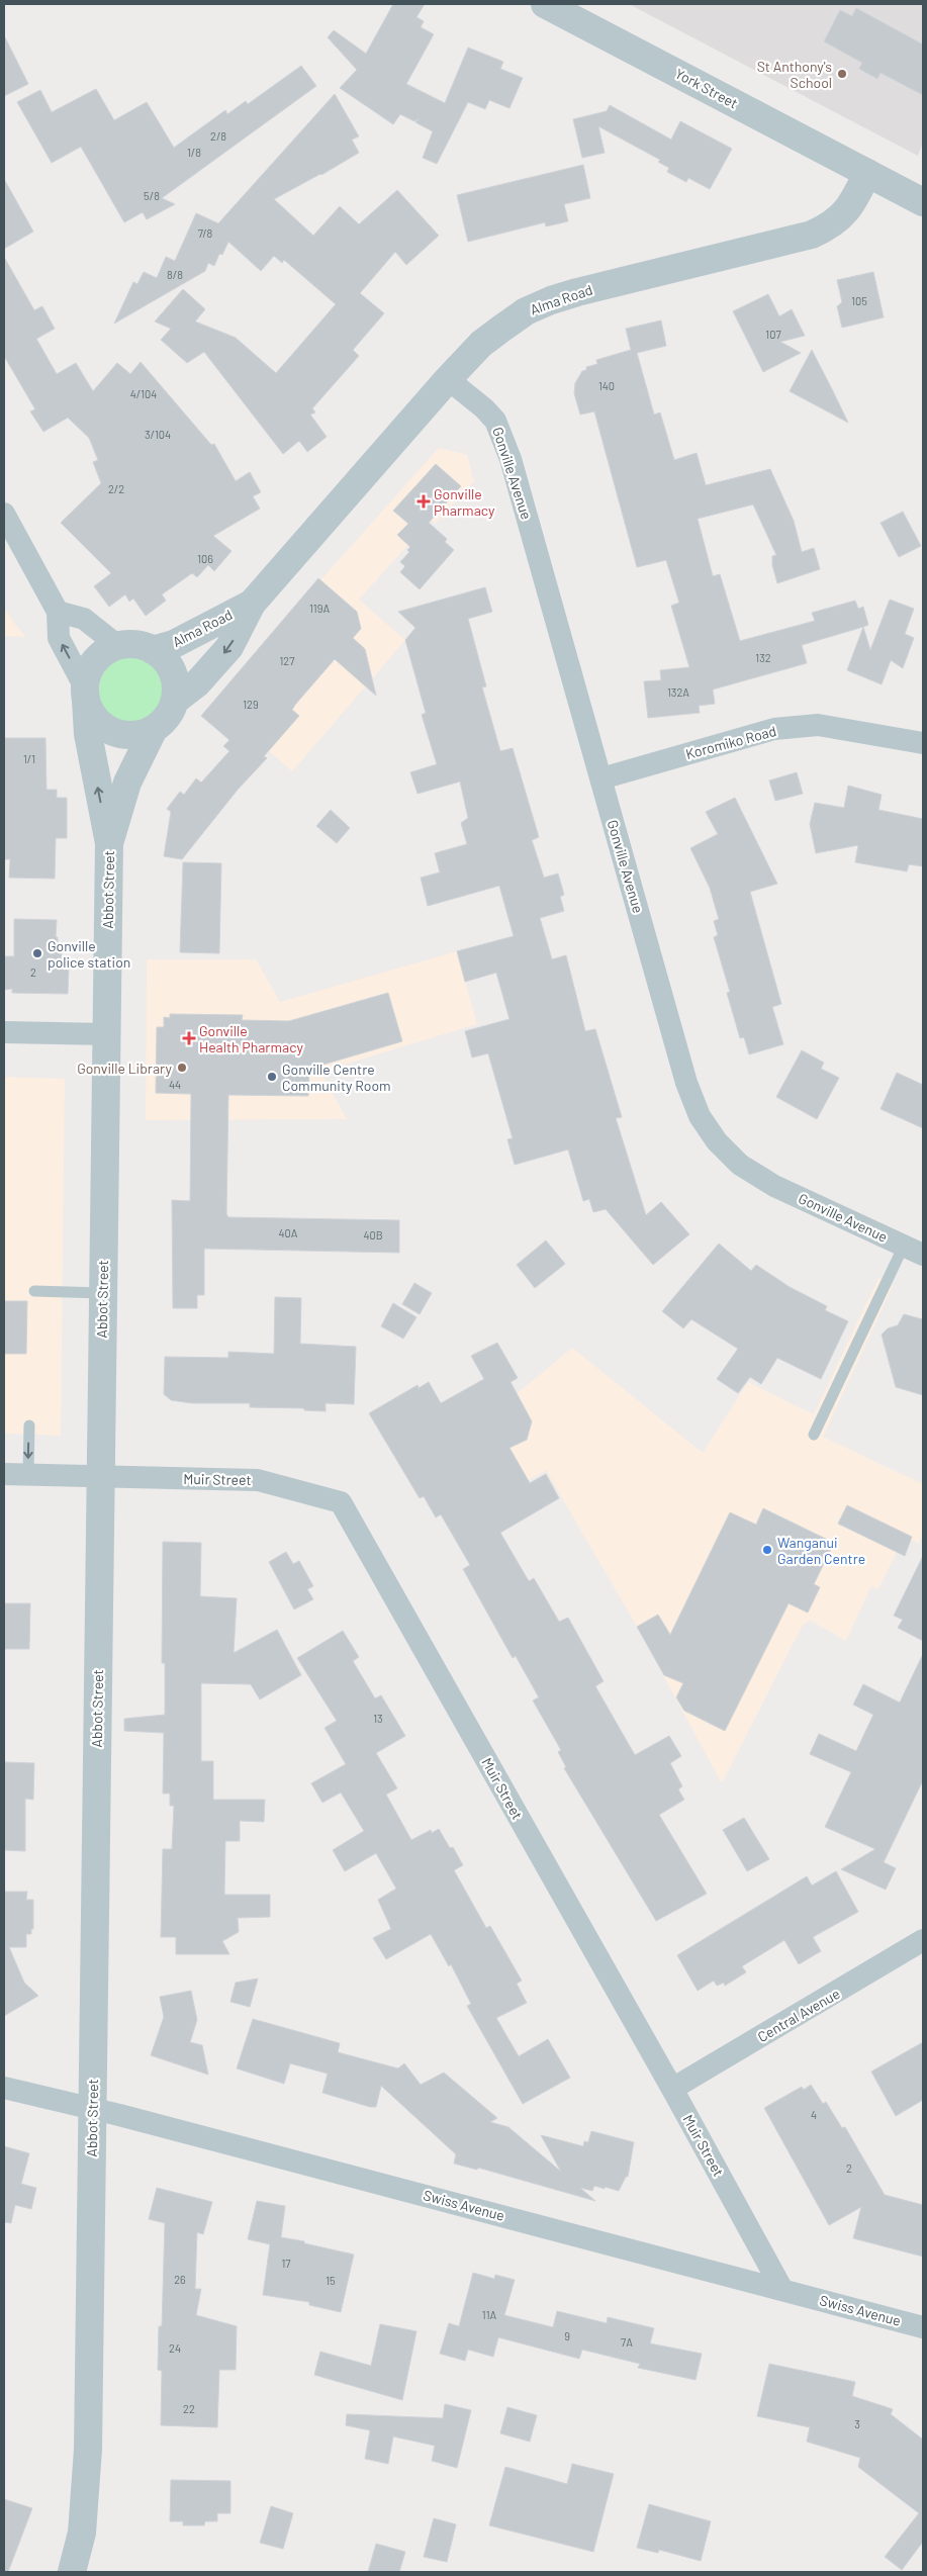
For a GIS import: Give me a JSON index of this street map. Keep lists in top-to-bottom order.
{
  "streets": {
    "street": [
      "York Street",
      "Alma Road",
      "Gonville Avenue",
      "Koromiko Road",
      "Abbot Street",
      "Muir Street",
      "Central Avenue",
      "Swiss Avenue"
    ]
  },
  "crossings": [
    ["York Street", "Alma Road"],
    ["Alma Road", "Gonville Avenue"],
    ["Alma Road", "Abbot Street"],
    ["Gonville Avenue", "Koromiko Road"],
    ["Abbot Street", "Muir Street"],
    ["Abbot Street", "Swiss Avenue"],
    ["Muir Street", "Central Avenue"],
    ["Muir Street", "Swiss Avenue"]
  ],
  "places": {
    "other": [
      "St Anthony's School",
      "Gonville police station",
      "Gonville Library",
      "Gonville Centre Community Room",
      "Wanganui Garden Centre"
    ],
    "health": ["Gonville Pharmacy", "Gonville Health Pharmacy"]
  },
  "house_numbers": [
    "2/8",
    "1/8",
    "5/8",
    "7/8",
    "8/8",
    "105",
    "107",
    "140",
    "4/104",
    "3/104",
    "2/2",
    "106",
    "119A",
    "132",
    "127",
    "132A",
    "129",
    "1/1",
    "2",
    "44",
    "40A",
    "40B",
    "13",
    "4",
    "2",
    "17",
    "26",
    "15",
    "11A",
    "9",
    "7A",
    "24",
    "22",
    "3"
  ]
}
